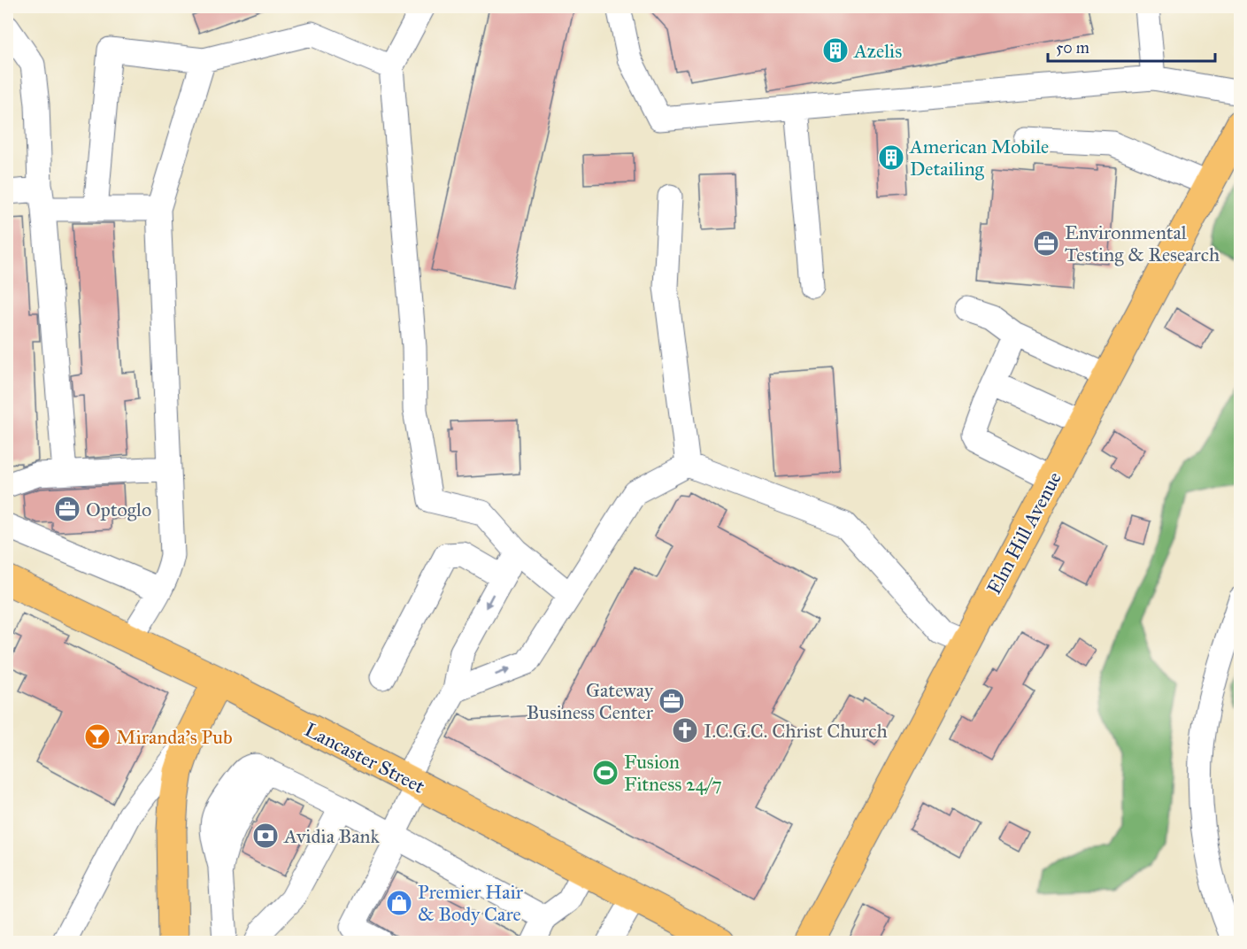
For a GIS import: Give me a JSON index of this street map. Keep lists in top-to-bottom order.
{
  "streets": {
    "main road": ["Elm Hill Avenue", "Lancaster Street"]
  },
  "places": {
    "building": ["Azelis", "American Mobile Detailing"],
    "office": ["Environmental Testing & Research", "Optoglo", "Gateway Business Center"],
    "church": ["I.C.G.C. Christ Church"],
    "bar": ["Miranda's Pub"],
    "sports": ["Fusion Fitness 24/7"],
    "bank": ["Avidia Bank"],
    "shop": ["Premier Hair & Body Care"]
  },
  "scale_bar": "50 m"
}
